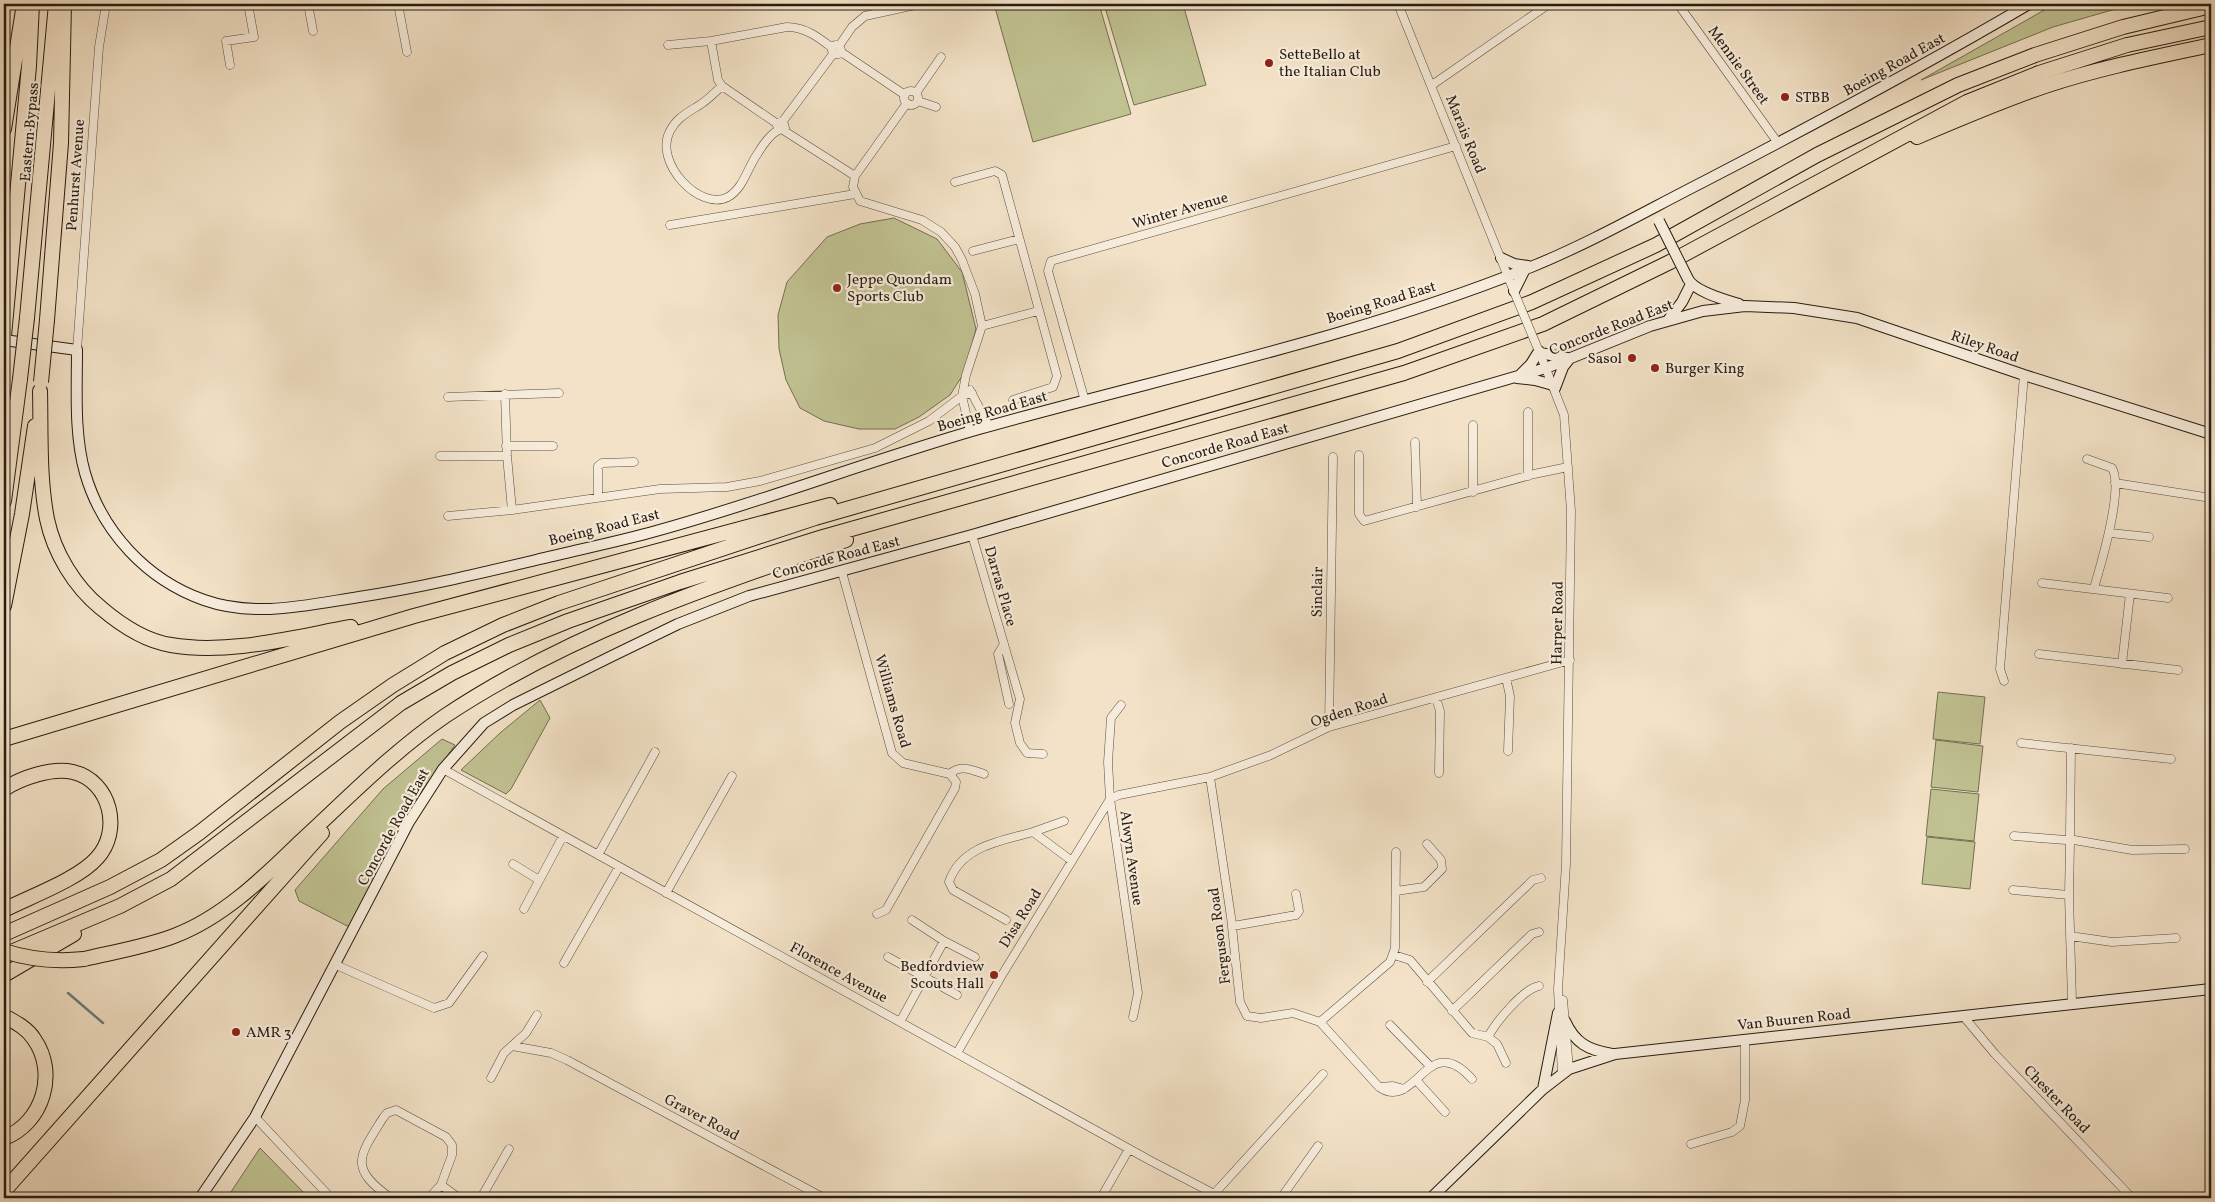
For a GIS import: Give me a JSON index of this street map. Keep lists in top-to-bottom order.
{
  "streets": {
    "highway": ["Eastern Bypass"],
    "main road": [
      "Boeing Road East",
      "Concorde Road East",
      "Riley Road",
      "Van Buuren Road"
    ],
    "street": [
      "Mennie Street",
      "Marais Road",
      "Penhurst Avenue",
      "Winter Avenue",
      "Darras Place",
      "Sinclair",
      "Harper Road",
      "Williams Road",
      "Ogden Road",
      "Alwyn Avenue",
      "Disa Road",
      "Ferguson Road",
      "Florence Avenue",
      "Chester Road",
      "Graver Road"
    ]
  },
  "crossings": [
    ["Boeing Road East", "Mennie Street"],
    ["Boeing Road East", "Marais Road"],
    ["Boeing Road East", "Penhurst Avenue"],
    ["Boeing Road East", "Winter Avenue"],
    ["Boeing Road East", "Harper Road"],
    ["Marais Road", "Winter Avenue"],
    ["Marais Road", "Harper Road"],
    ["Concorde Road East", "Riley Road"],
    ["Concorde Road East", "Darras Place"],
    ["Concorde Road East", "Harper Road"],
    ["Concorde Road East", "Williams Road"],
    ["Concorde Road East", "Florence Avenue"],
    ["Sinclair", "Ogden Road"],
    ["Harper Road", "Ogden Road"],
    ["Harper Road", "Van Buuren Road"],
    ["Ogden Road", "Alwyn Avenue"],
    ["Ogden Road", "Disa Road"],
    ["Ogden Road", "Ferguson Road"],
    ["Alwyn Avenue", "Disa Road"],
    ["Disa Road", "Florence Avenue"],
    ["Van Buuren Road", "Chester Road"]
  ],
  "places": [
    "SetteBello at the Italian Club",
    "STBB",
    "Jeppe Quondam Sports Club",
    "Sasol",
    "Burger King",
    "Bedfordview Scouts Hall",
    "AMR 3"
  ]
}
